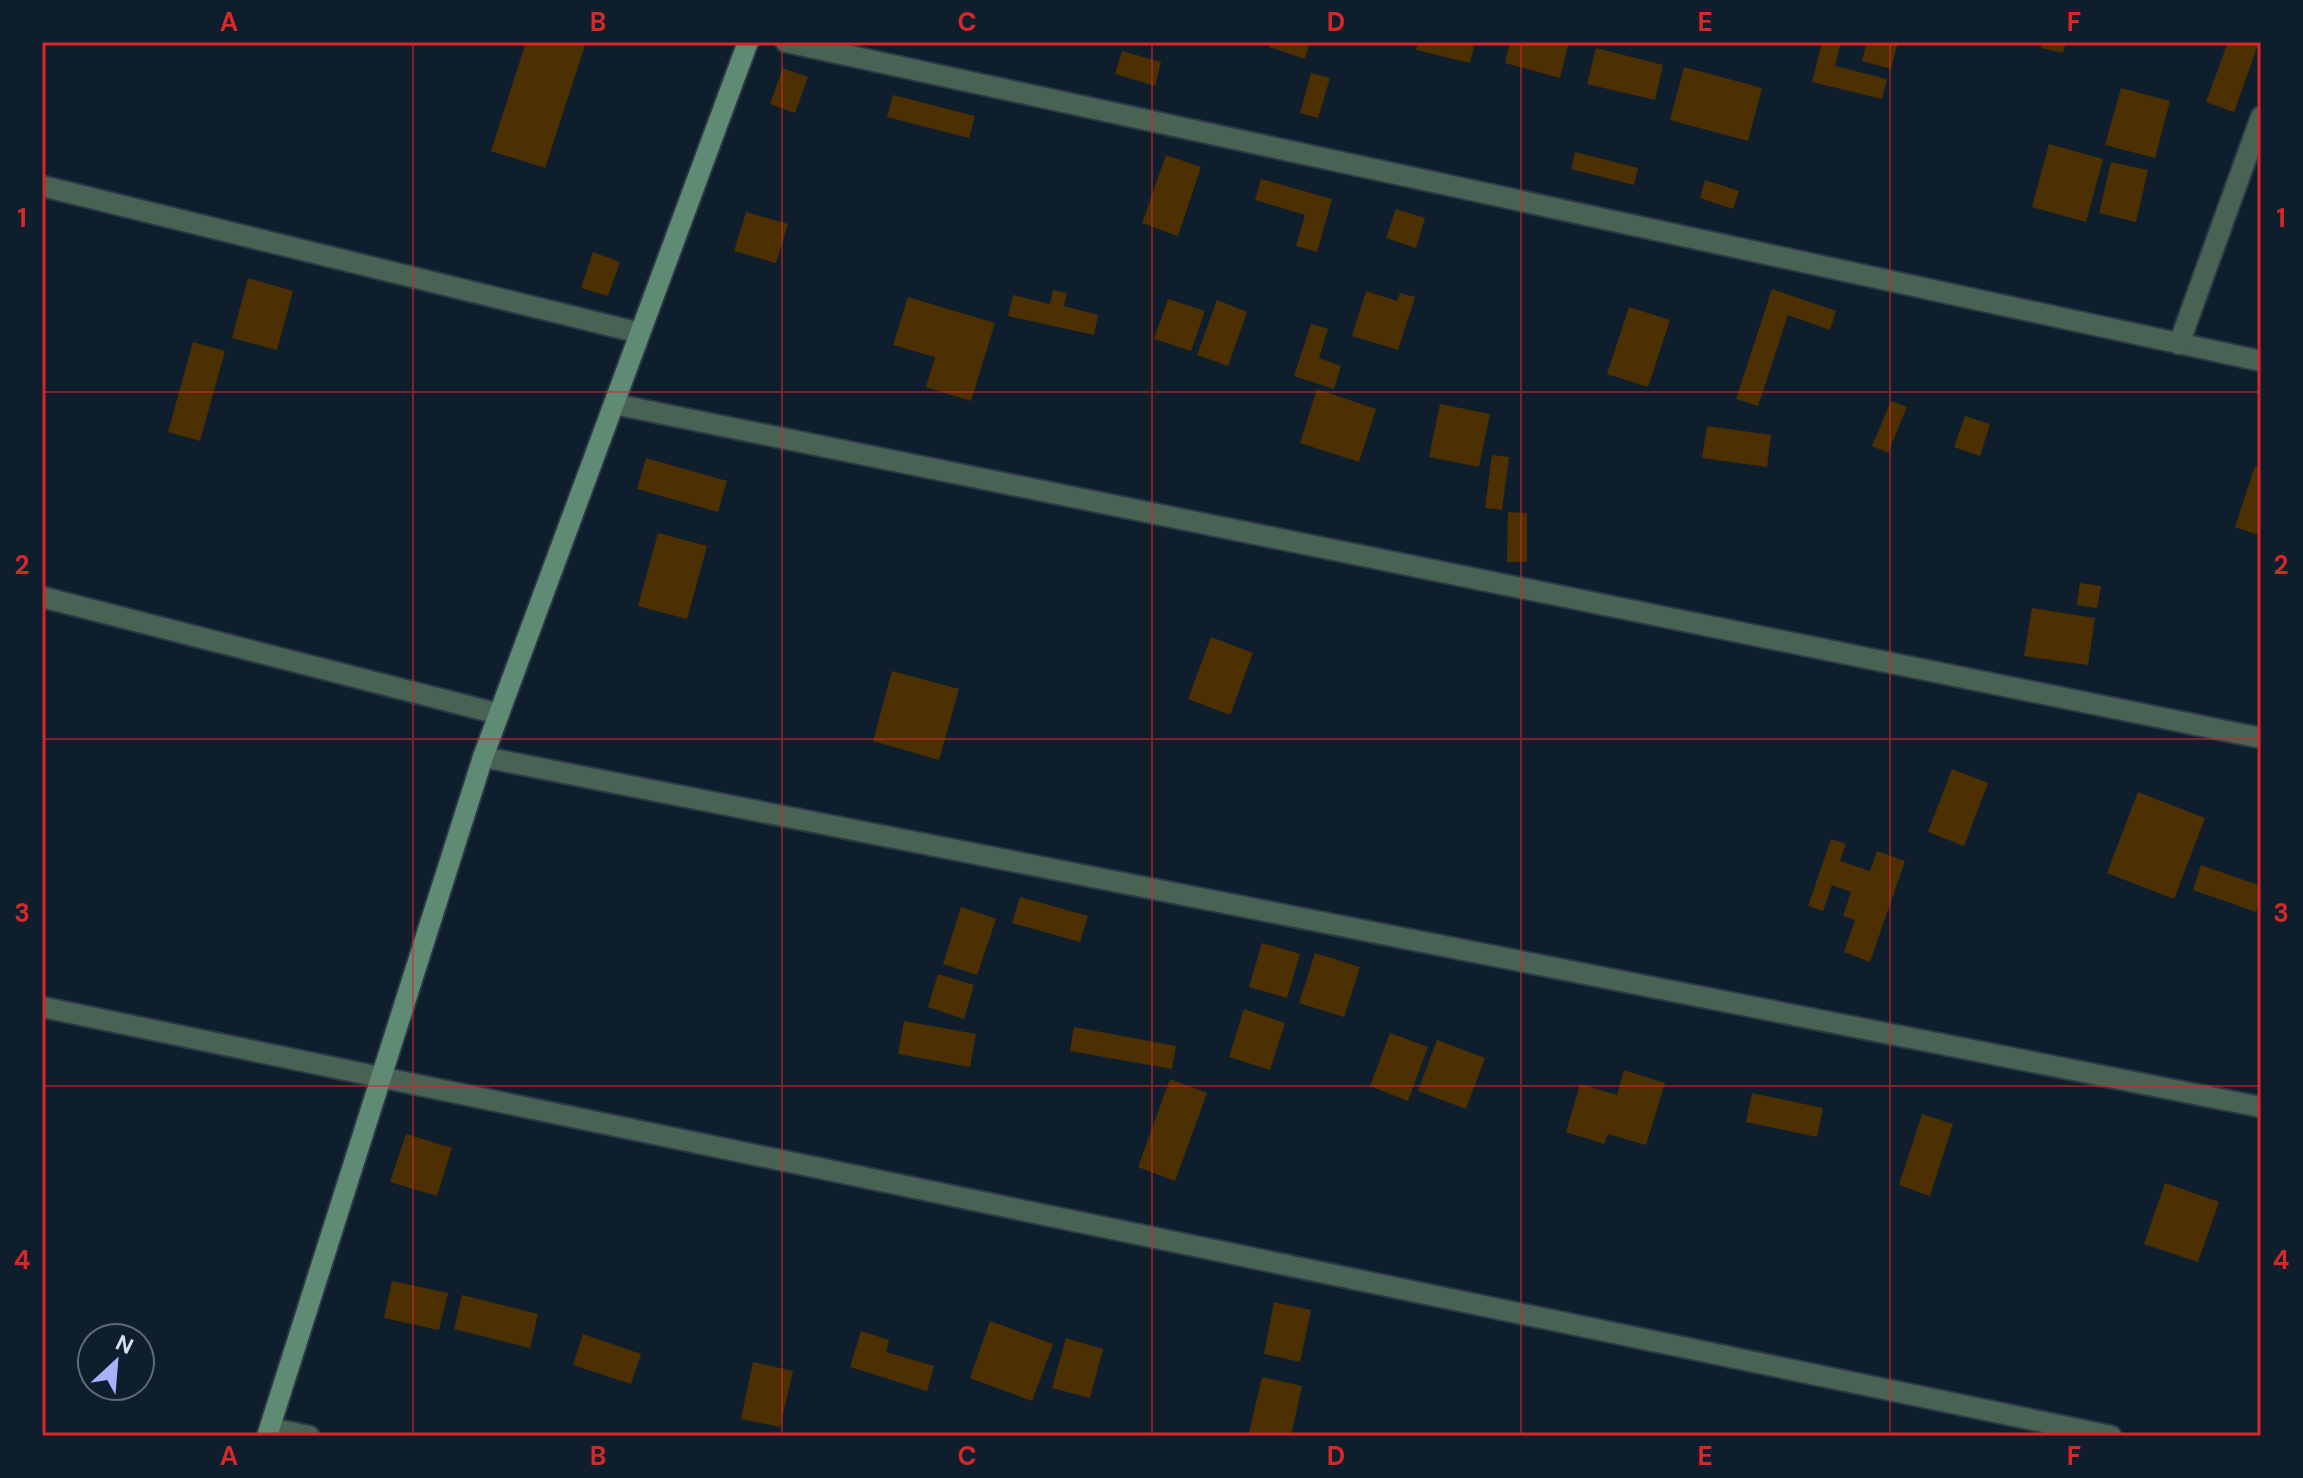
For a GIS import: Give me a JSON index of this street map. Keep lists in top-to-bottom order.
{
  "north": "top right",
  "grid": {
    "columns": [
      "A",
      "B",
      "C",
      "D",
      "E",
      "F"
    ],
    "rows": [
      "1",
      "2",
      "3",
      "4"
    ]
  }
}
